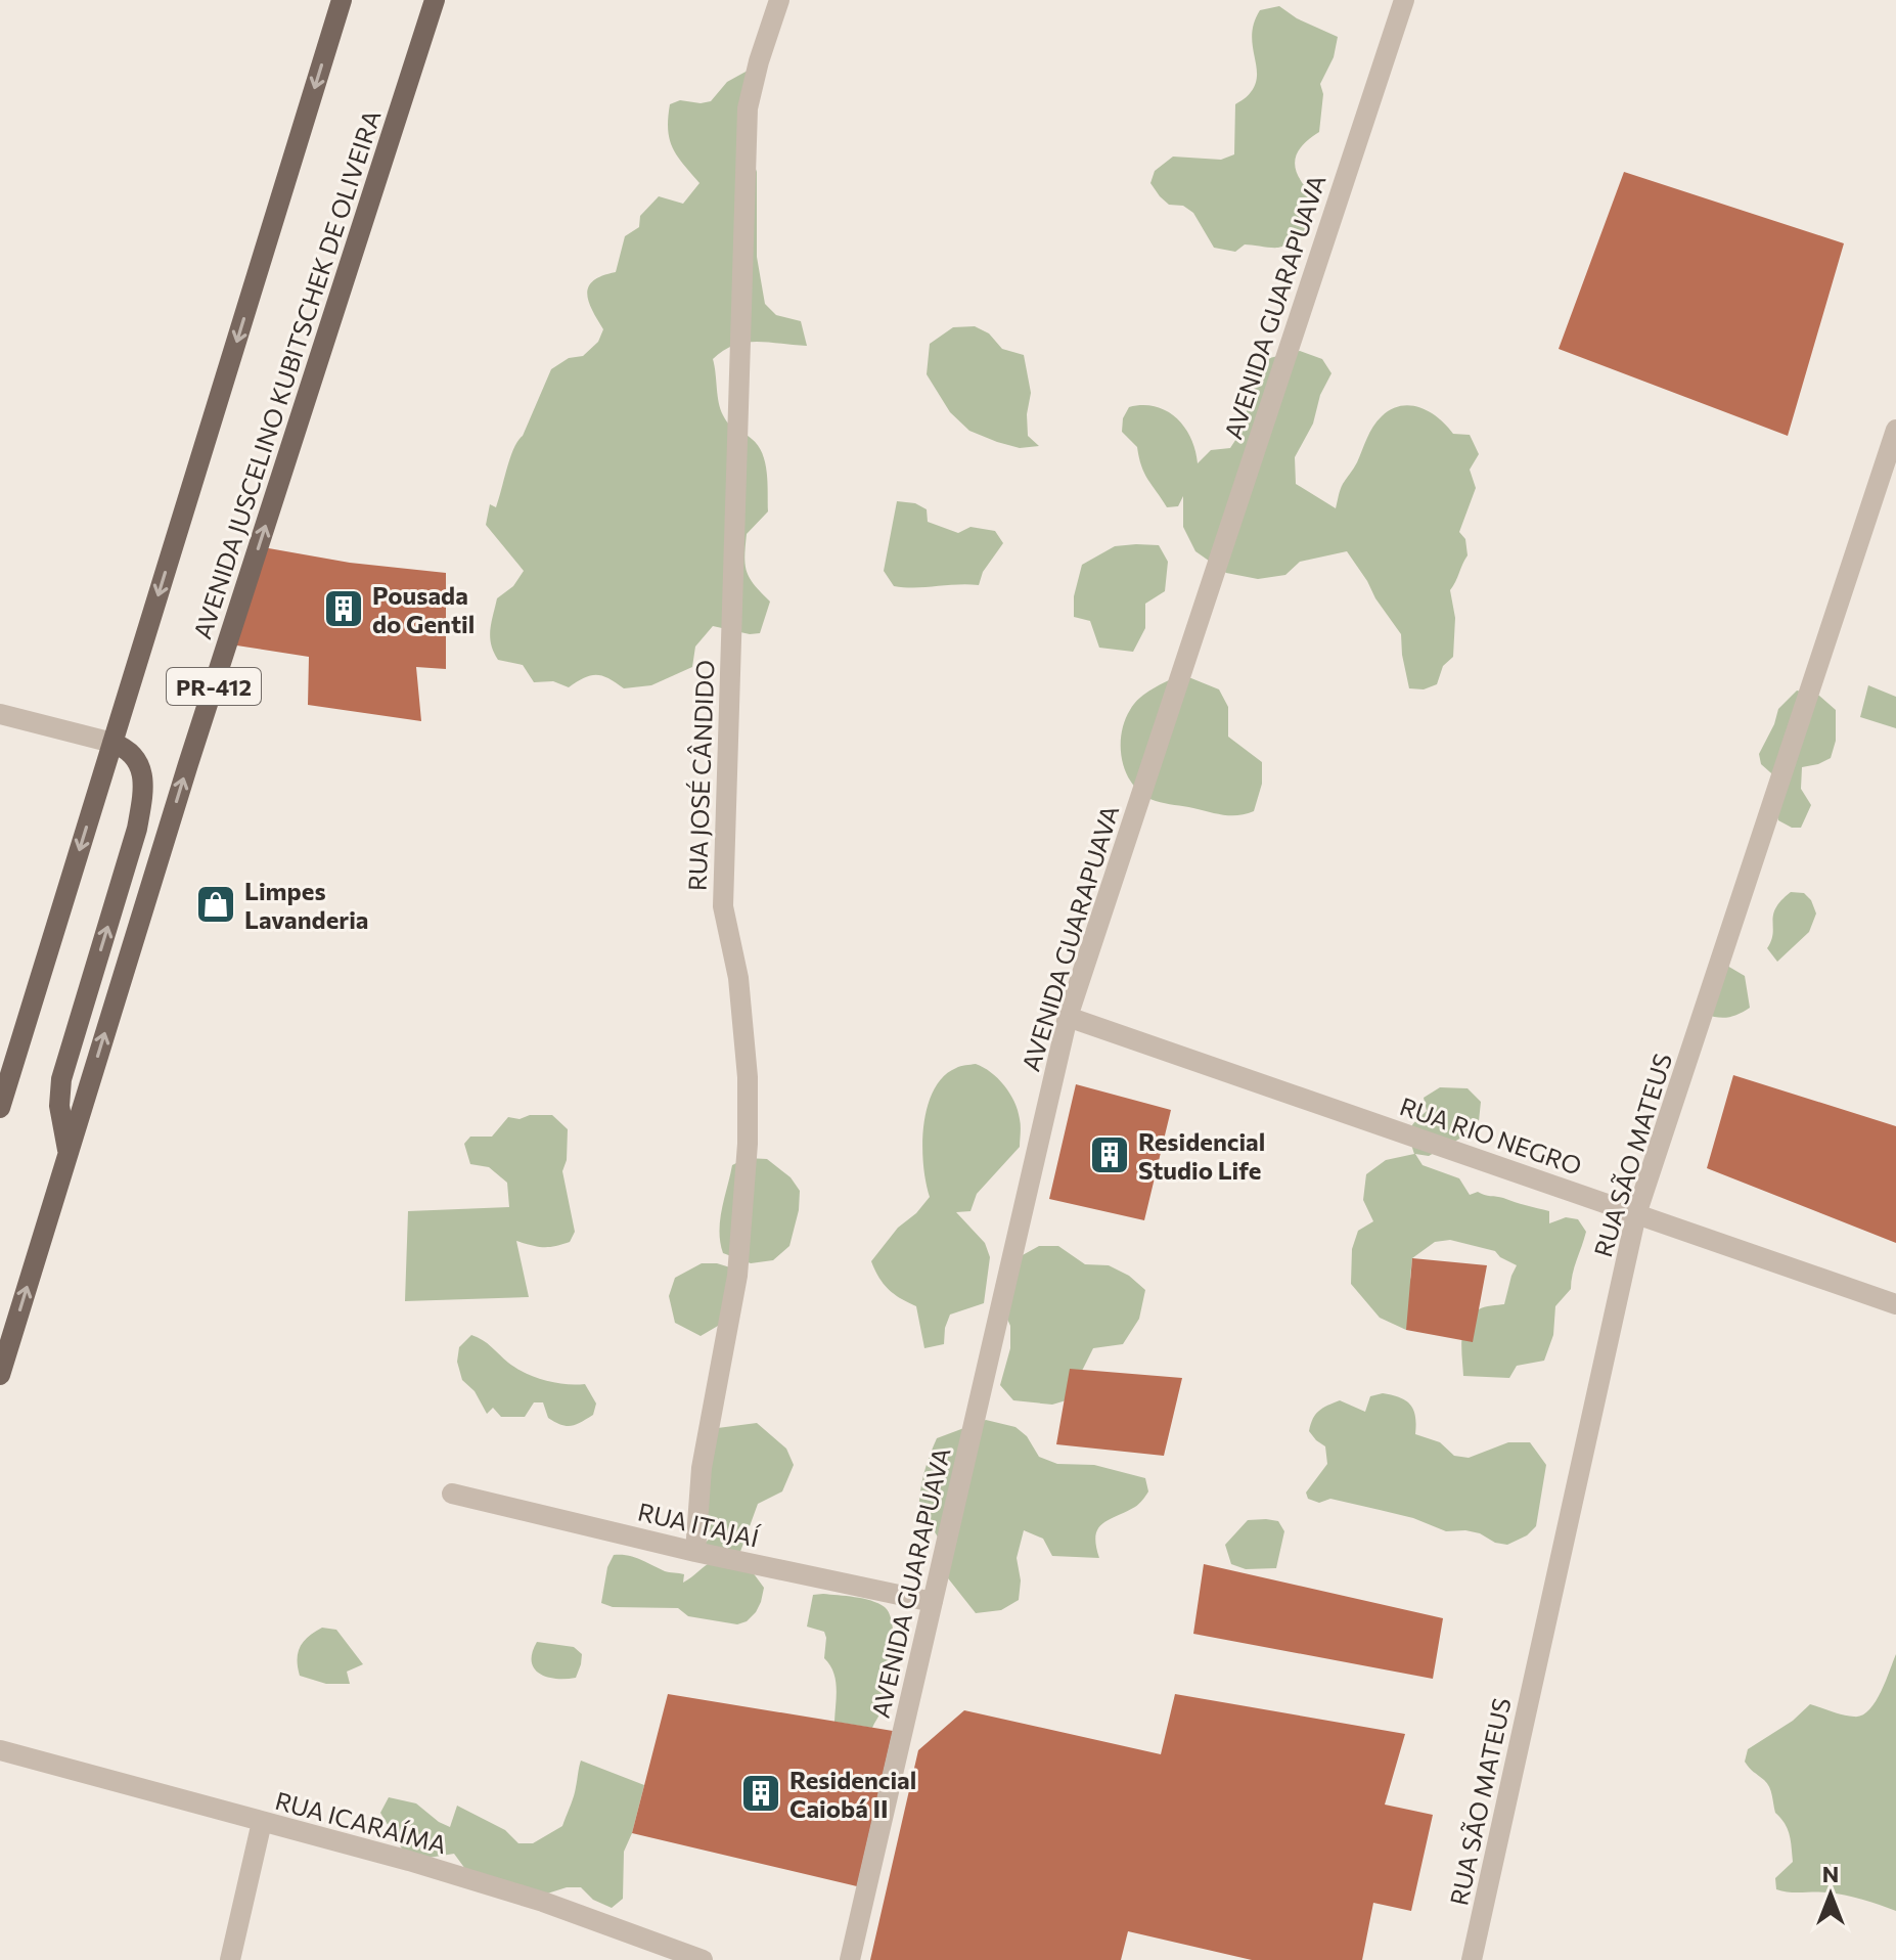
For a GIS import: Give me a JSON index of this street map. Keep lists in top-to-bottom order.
{
  "streets": {
    "main road": ["AVENIDA JUSCELINO KUBITSCHEK DE OLIVEIRA", "PR-412"],
    "street": [
      "AVENIDA GUARAPUAVA",
      "RUA JOSÉ CÂNDIDO",
      "RUA RIO NEGRO",
      "RUA SÃO MATEUS",
      "RUA ITAJAÍ",
      "RUA ICARAÍMA"
    ]
  },
  "crossings": [
    ["AVENIDA GUARAPUAVA", "RUA RIO NEGRO"],
    ["AVENIDA GUARAPUAVA", "RUA ITAJAÍ"],
    ["RUA JOSÉ CÂNDIDO", "RUA ITAJAÍ"],
    ["RUA RIO NEGRO", "RUA SÃO MATEUS"]
  ],
  "places": {
    "building": ["Pousada do Gentil", "Residencial Studio Life", "Residencial Caiobá II"],
    "shop": ["Limpes Lavanderia"]
  },
  "north": "top"
}
